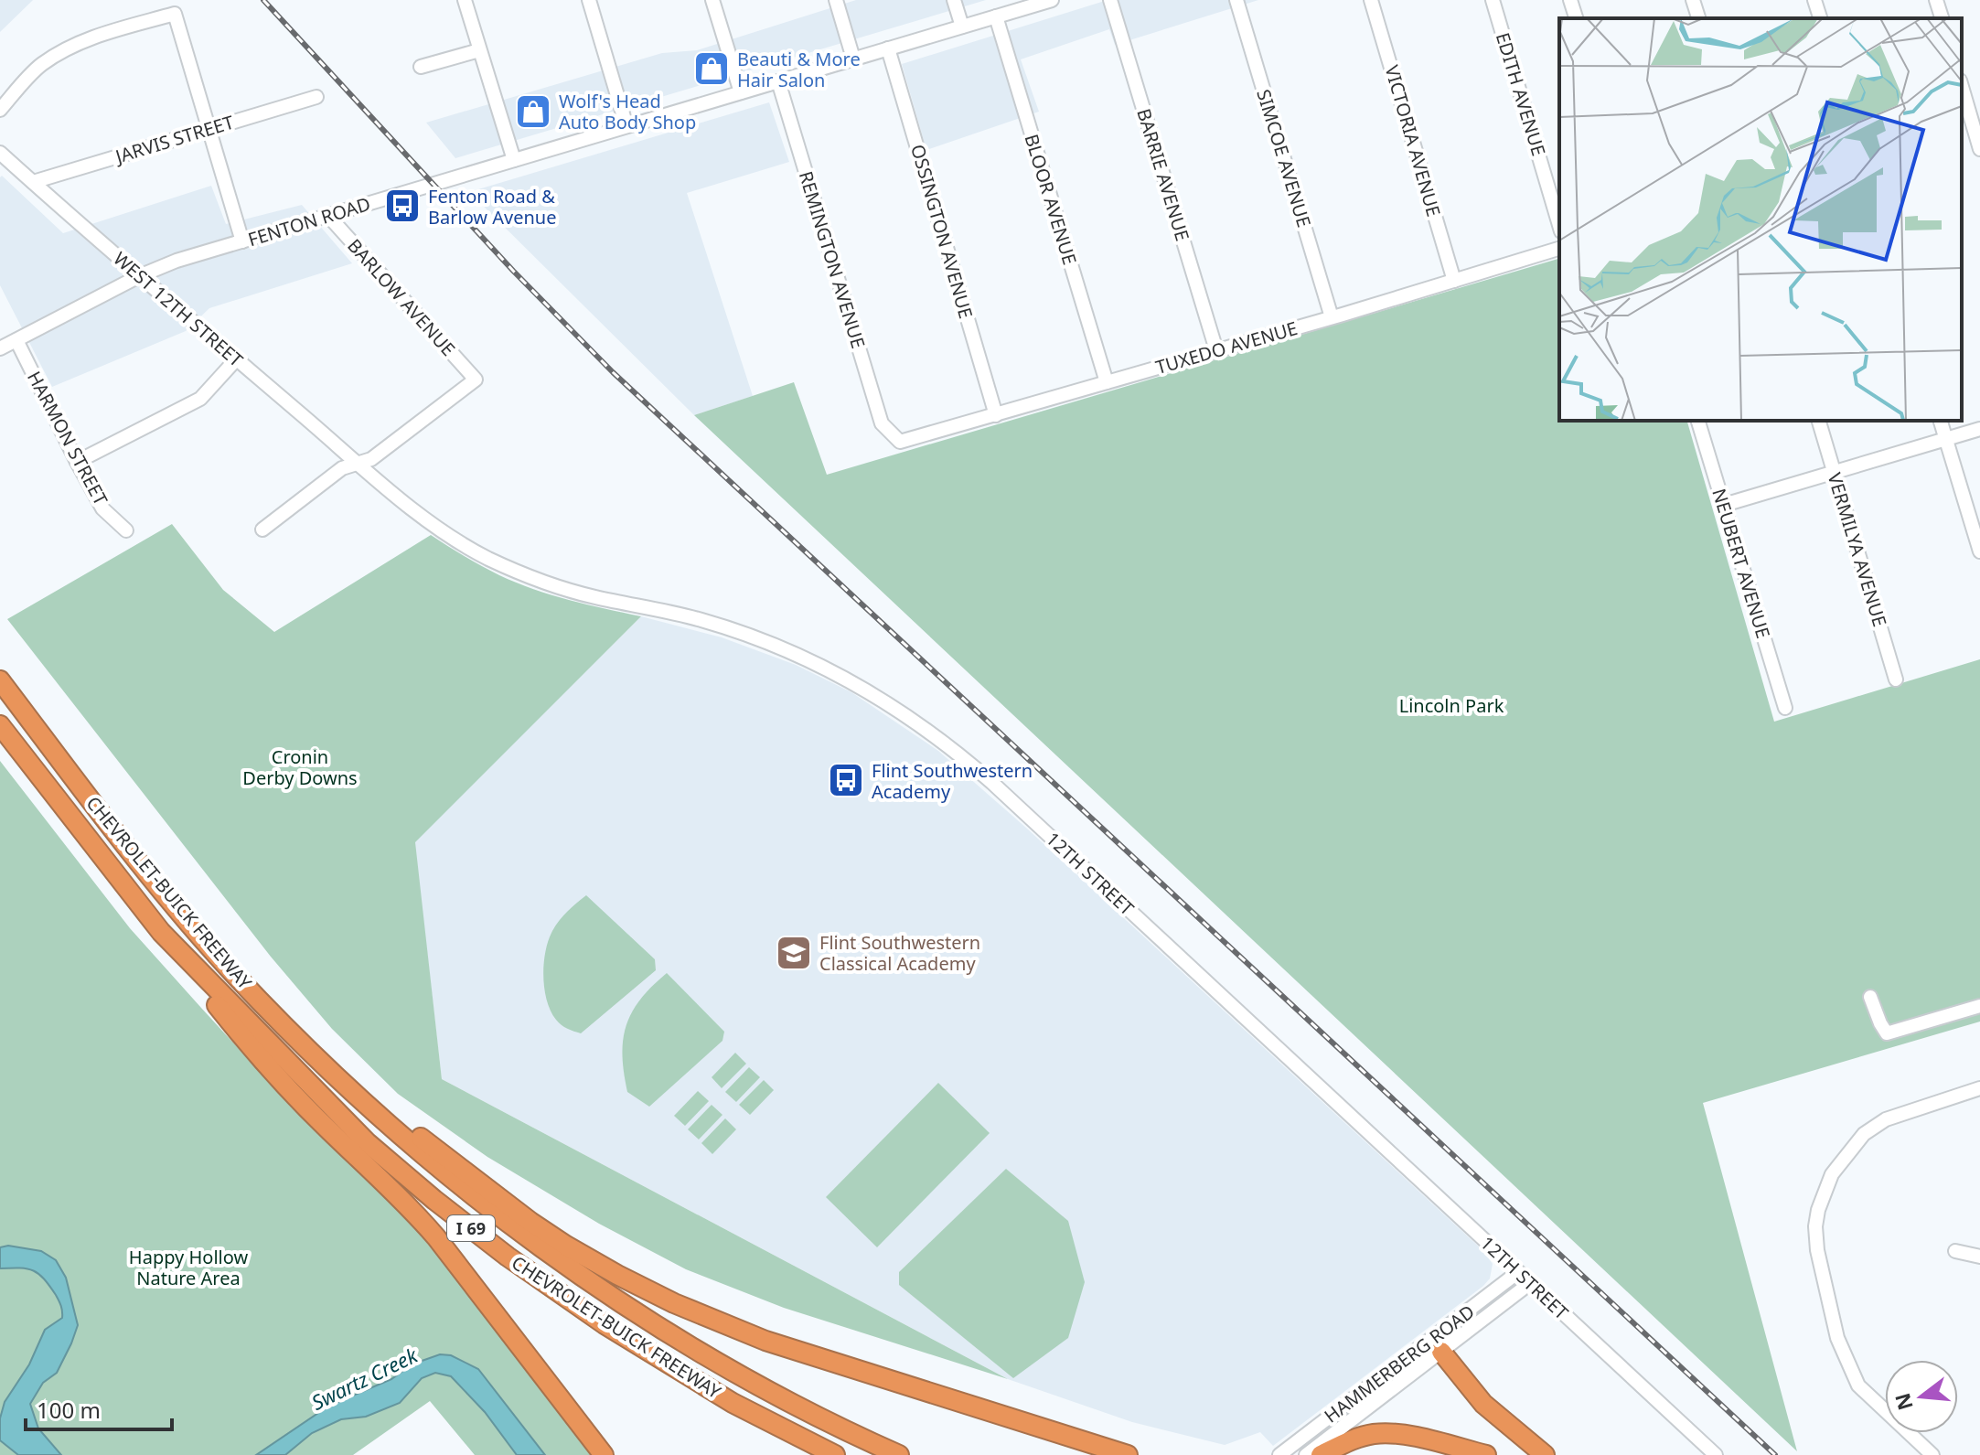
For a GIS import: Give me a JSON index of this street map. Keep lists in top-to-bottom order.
{
  "streets": {
    "highway": ["CHEVROLET-BUICK FREEWAY", "I 69"],
    "street": [
      "EDITH AVENUE",
      "JARVIS STREET",
      "VICTORIA AVENUE",
      "SIMCOE AVENUE",
      "BARRIE AVENUE",
      "BLOOR AVENUE",
      "FENTON ROAD",
      "OSSINGTON AVENUE",
      "REMINGTON AVENUE",
      "BARLOW AVENUE",
      "WEST 12TH STREET",
      "TUXEDO AVENUE",
      "HARMON STREET",
      "VERMILYA AVENUE",
      "NEUBERT AVENUE",
      "12TH STREET",
      "HAMMERBERG ROAD"
    ]
  },
  "crossings": [
    ["JARVIS STREET", "WEST 12TH STREET"],
    ["VICTORIA AVENUE", "TUXEDO AVENUE"],
    ["SIMCOE AVENUE", "TUXEDO AVENUE"],
    ["BARRIE AVENUE", "TUXEDO AVENUE"],
    ["BLOOR AVENUE", "FENTON ROAD"],
    ["BLOOR AVENUE", "TUXEDO AVENUE"],
    ["FENTON ROAD", "OSSINGTON AVENUE"],
    ["FENTON ROAD", "REMINGTON AVENUE"],
    ["FENTON ROAD", "BARLOW AVENUE"],
    ["FENTON ROAD", "WEST 12TH STREET"],
    ["FENTON ROAD", "HARMON STREET"],
    ["OSSINGTON AVENUE", "TUXEDO AVENUE"],
    ["REMINGTON AVENUE", "TUXEDO AVENUE"],
    ["BARLOW AVENUE", "WEST 12TH STREET"],
    ["BARLOW AVENUE", "12TH STREET"],
    ["WEST 12TH STREET", "12TH STREET"],
    ["12TH STREET", "HAMMERBERG ROAD"]
  ],
  "water": ["Swartz Creek"],
  "parks": ["Lincoln Park", "Cronin Derby Downs", "Happy Hollow Nature Area"],
  "places": {
    "shop": ["Beauti & More Hair Salon", "Wolf's Head Auto Body Shop"],
    "bus stop": ["Fenton Road & Barlow Avenue", "Flint Southwestern Academy"],
    "school or university": ["Flint Southwestern Classical Academy"]
  },
  "scale_bar": "100 m",
  "north": "left"
}
